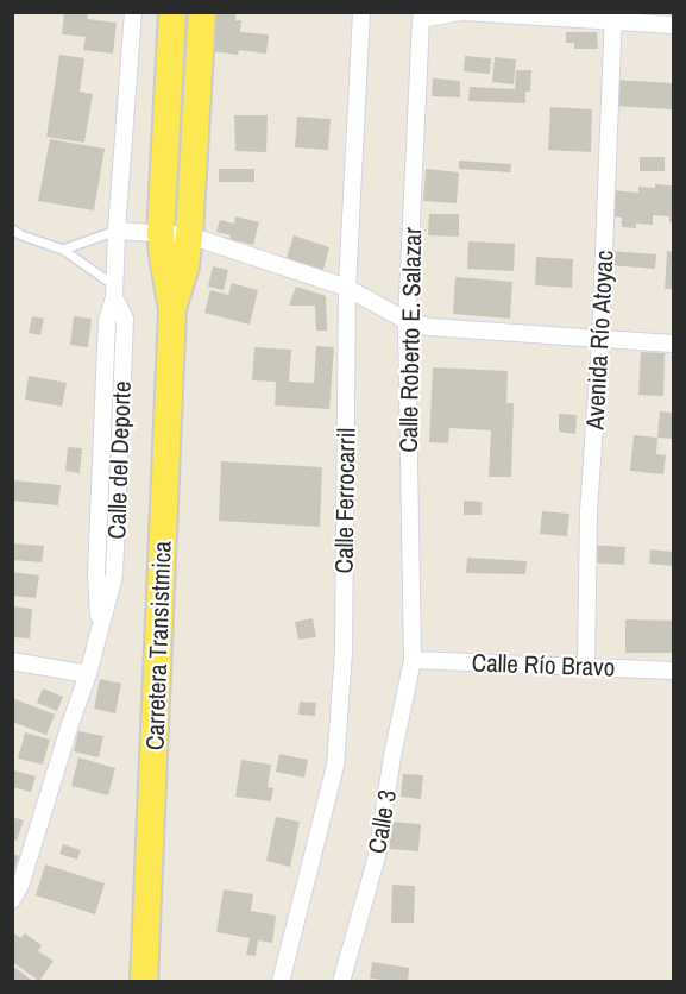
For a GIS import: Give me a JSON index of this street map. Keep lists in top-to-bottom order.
{
  "streets": {
    "main road": ["Carretera Transistmica"],
    "street": [
      "Calle Roberto E. Salazar",
      "Avenida Río Atoyac",
      "Calle del Deporte",
      "Calle Ferrocarril",
      "Calle Río Bravo",
      "Calle 3"
    ]
  },
  "crossings": [
    ["Calle Roberto E. Salazar", "Calle Río Bravo"],
    ["Calle Roberto E. Salazar", "Calle 3"],
    ["Avenida Río Atoyac", "Calle Río Bravo"],
    ["Calle Río Bravo", "Calle 3"]
  ]
}
